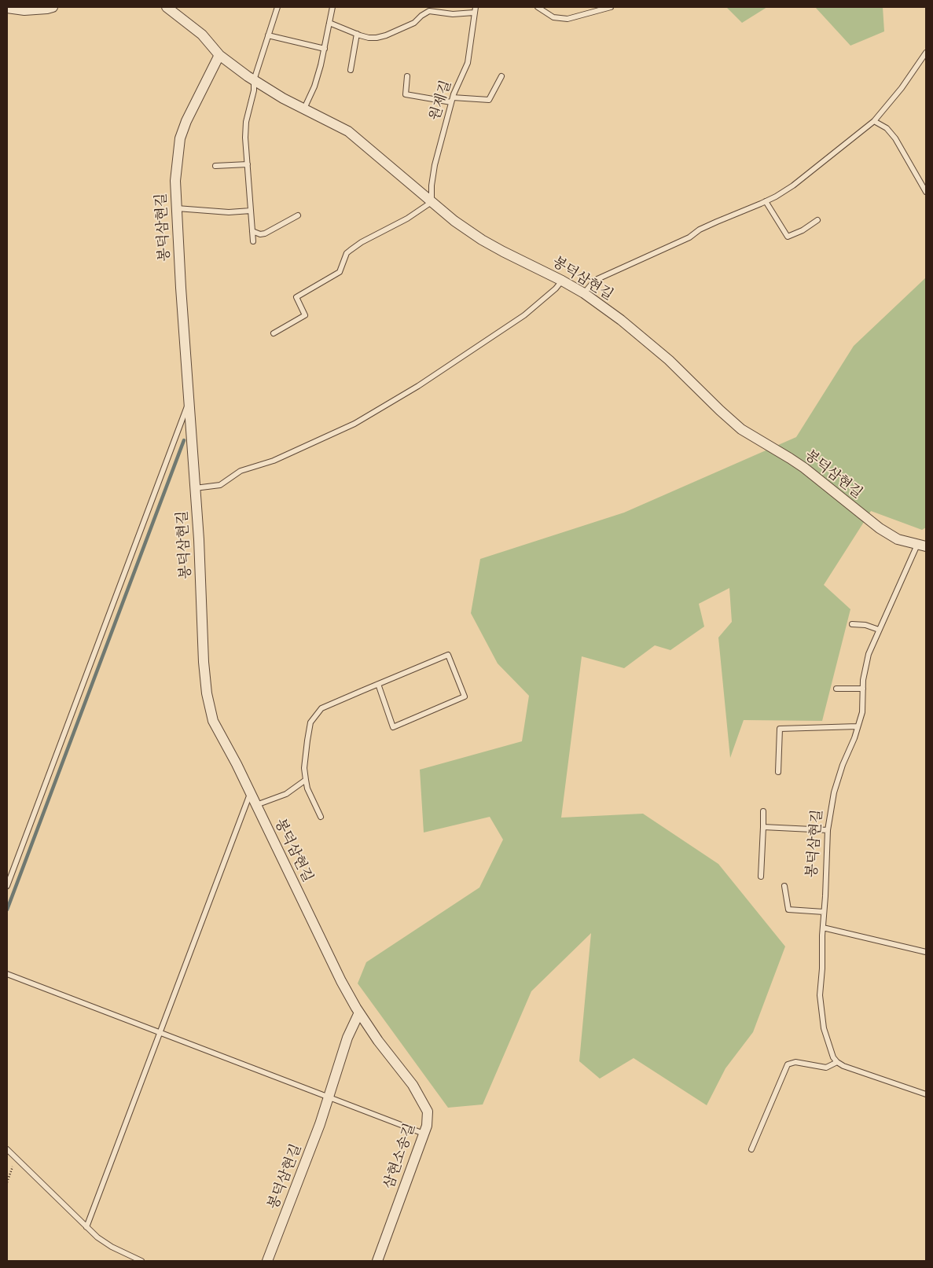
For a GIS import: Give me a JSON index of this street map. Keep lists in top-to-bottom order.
{
  "streets": {
    "street": ["봉덕삼현길", "삼현소송길"],
    "lane": ["원제길"]
  },
  "crossings": [
    ["원제길", "봉덕삼현길"],
    ["봉덕삼현길", "삼현소송길"]
  ]
}
